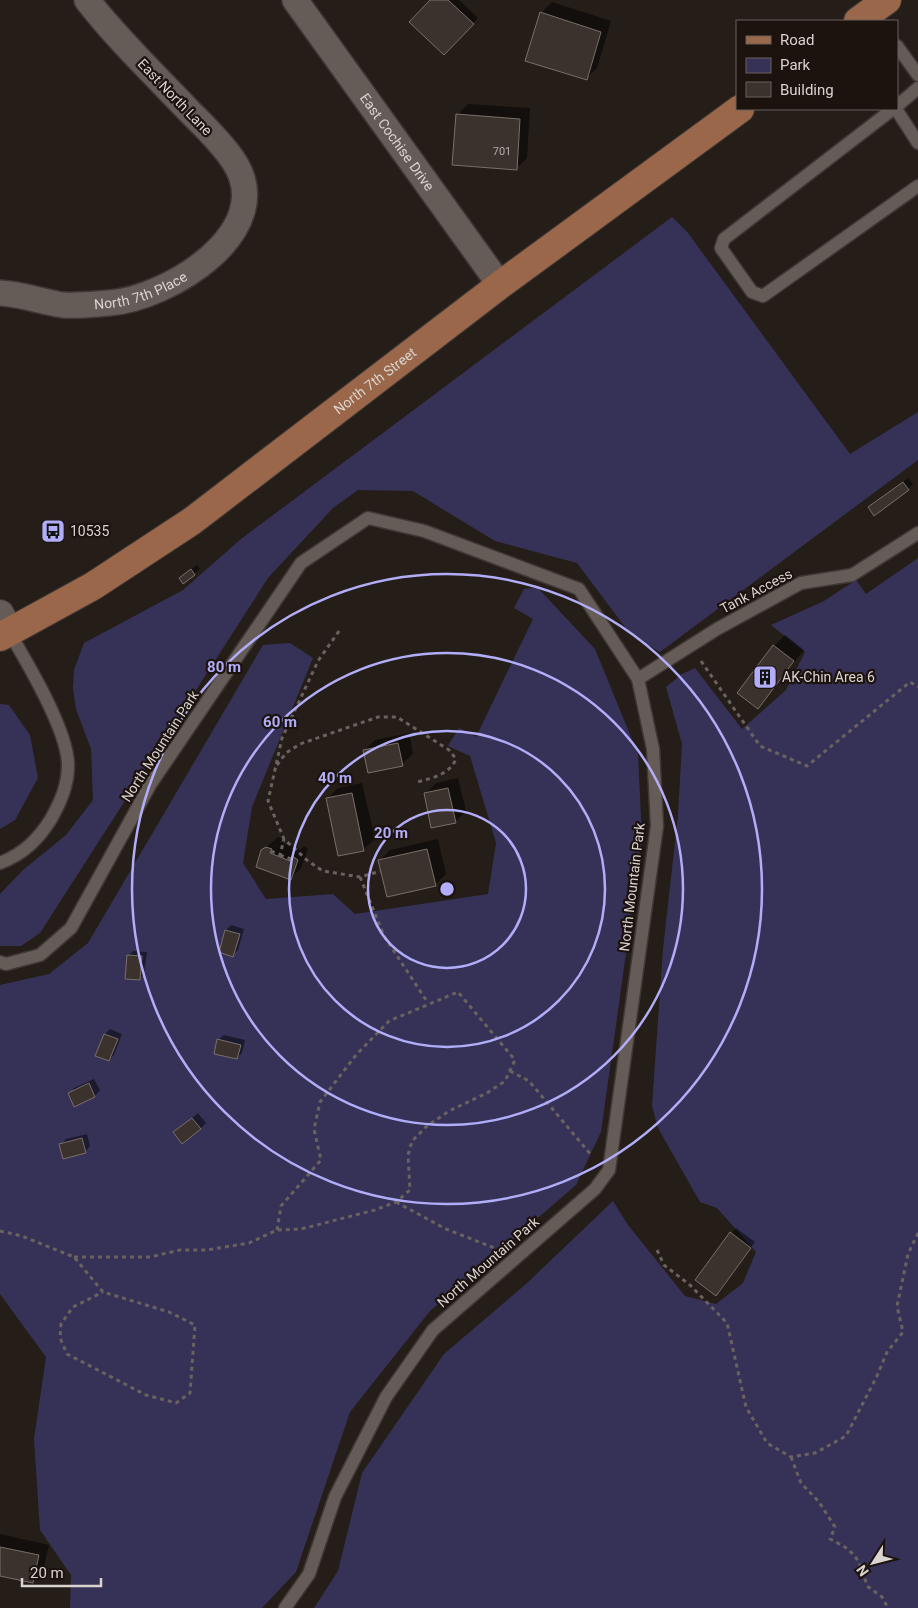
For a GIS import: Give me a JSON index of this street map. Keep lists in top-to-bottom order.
{
  "streets": {
    "main road": ["North 7th Street"],
    "street": ["East North Lane", "East Cochise Drive", "North 7th Place"],
    "lane": ["Tank Access", "North Mountain Park"]
  },
  "crossings": [
    ["East North Lane", "North 7th Place"],
    ["East Cochise Drive", "North 7th Street"],
    ["Tank Access", "North Mountain Park"]
  ],
  "places": {
    "bus stop": ["10535"],
    "building": ["AK-Chin Area 6"]
  },
  "house_numbers": ["701"],
  "legend": ["Road", "Park", "Building"],
  "scale_bar": "20 m",
  "north": "bottom left",
  "rings": [
    "80 m",
    "60 m",
    "40 m",
    "20 m"
  ]
}
